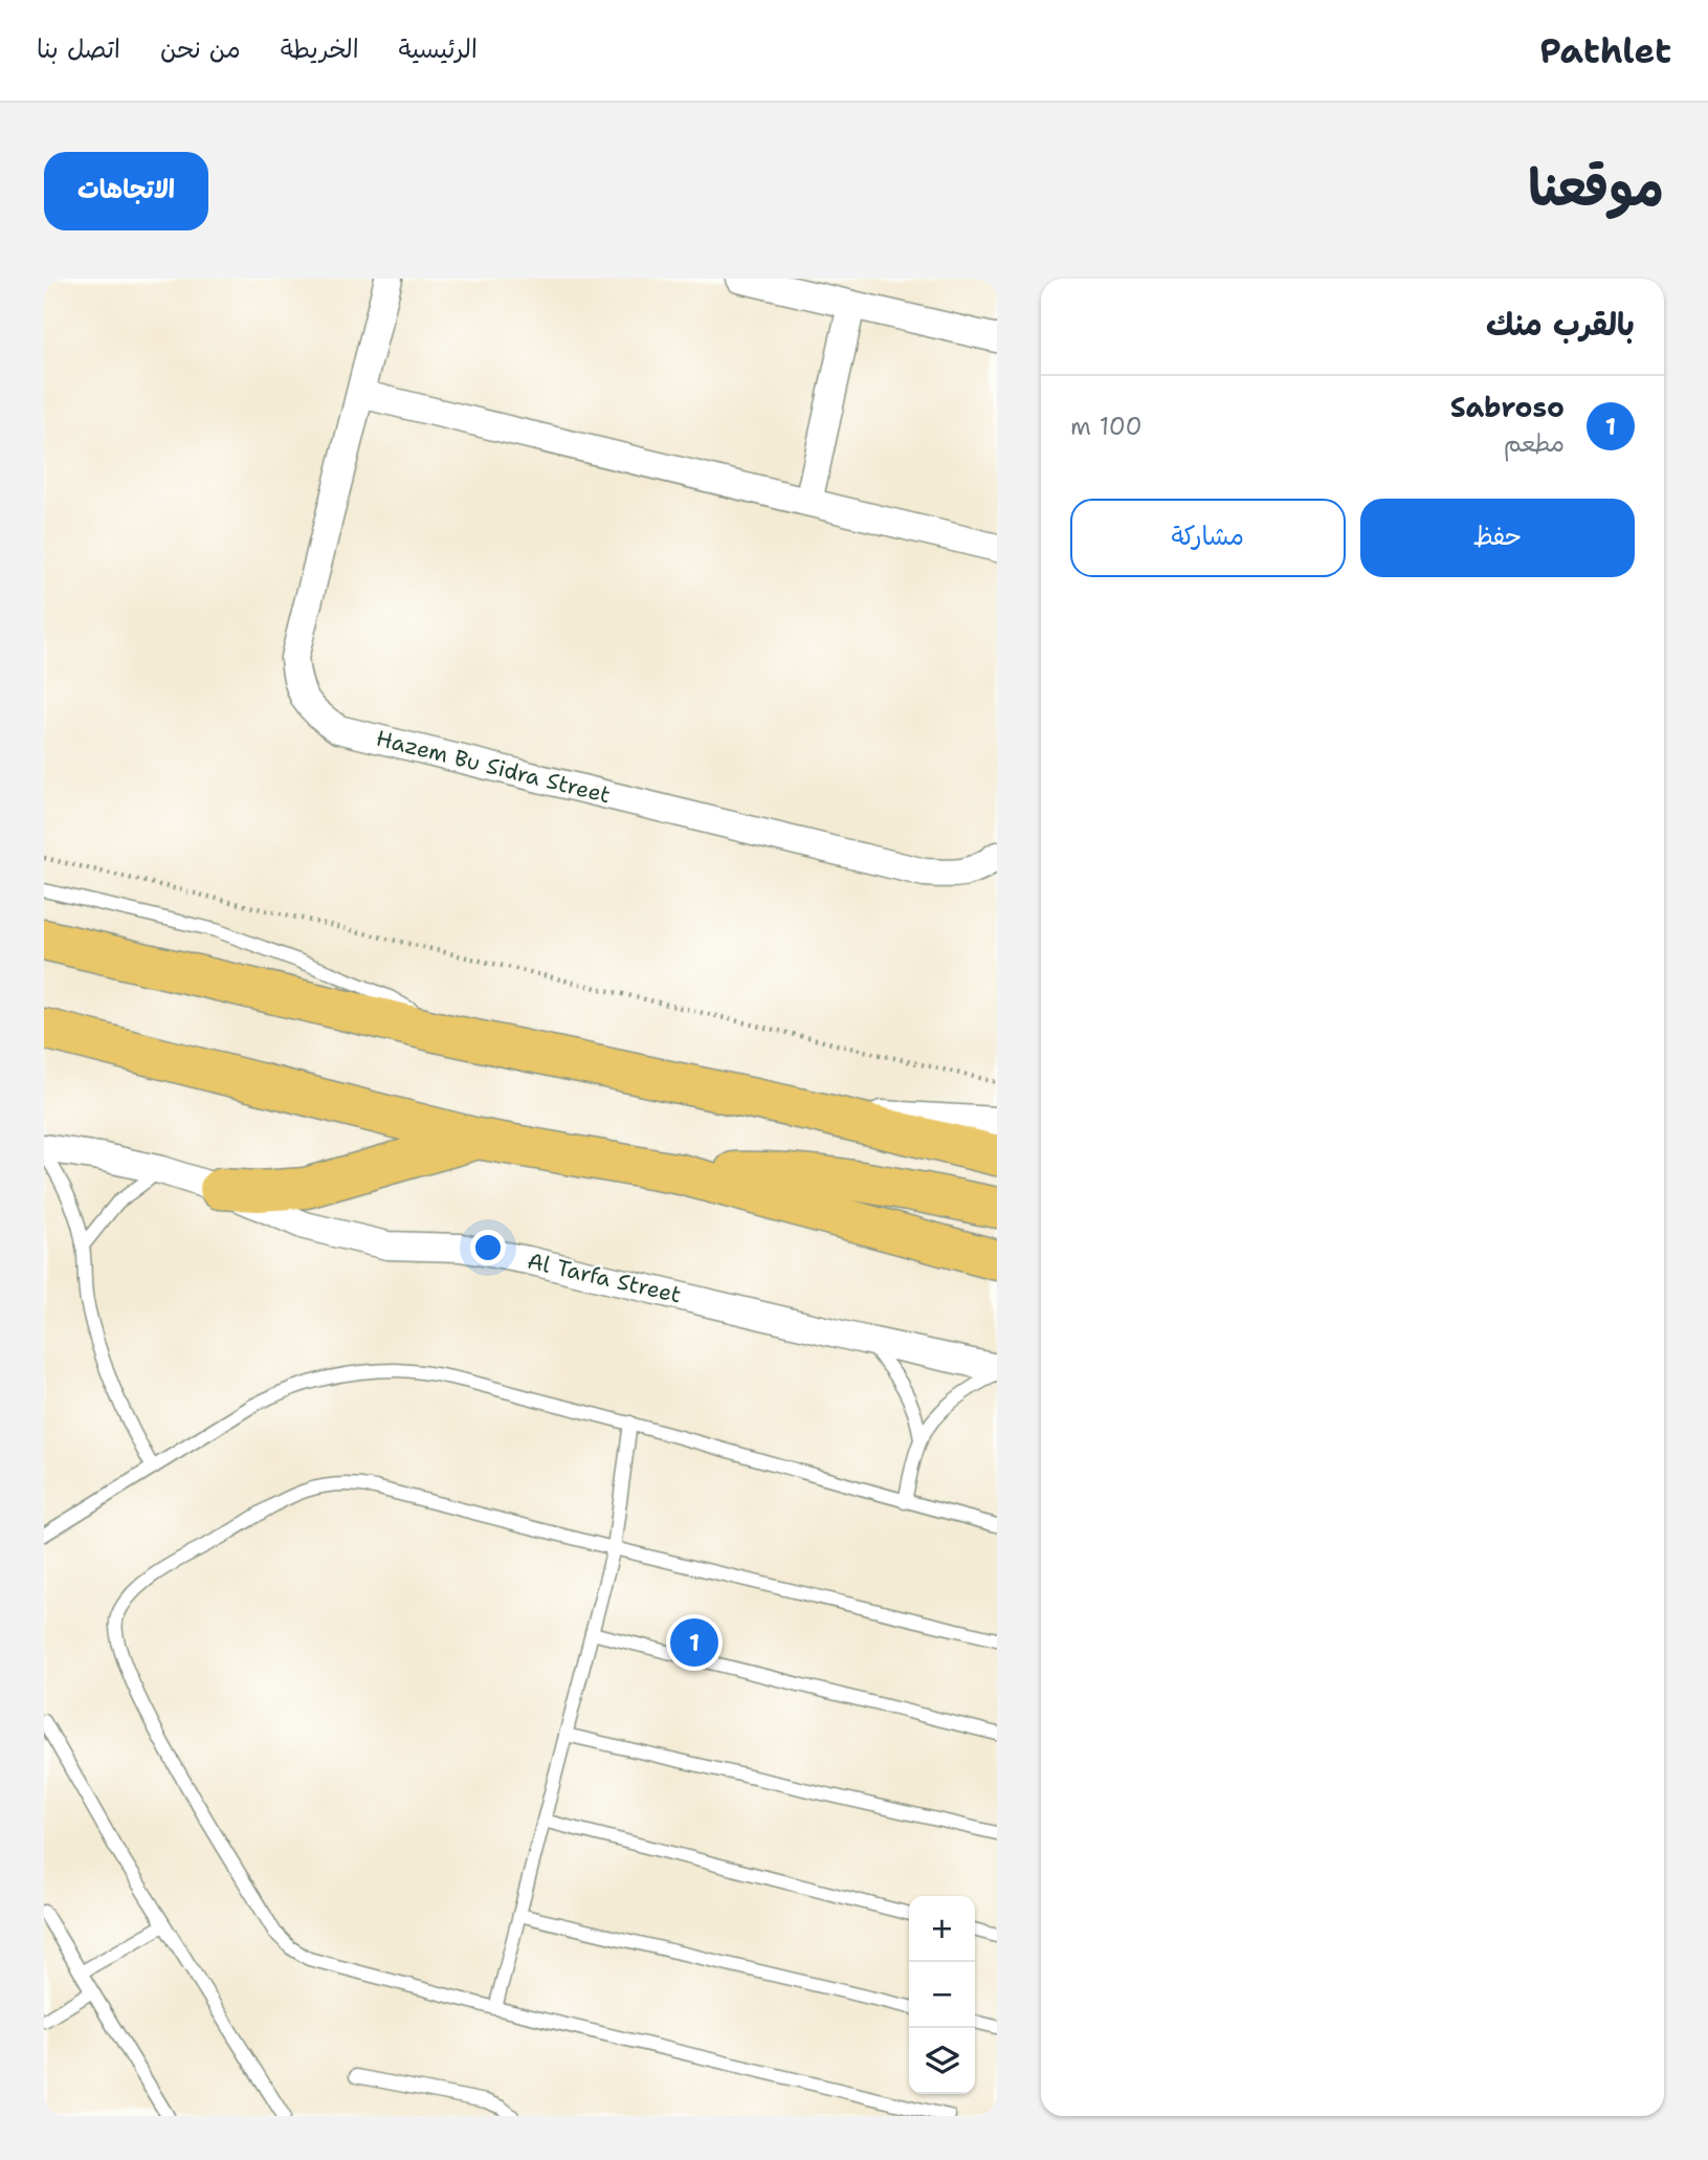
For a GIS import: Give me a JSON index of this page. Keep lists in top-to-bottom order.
{
  "streets": {
    "street": ["Hazem Bu Sidra Street", "Al Tarfa Street"]
  },
  "page": {
    "header": "Pathlet",
    "nav": [
      "الرئيسية",
      "الخريطة",
      "من نحن",
      "اتصل بنا"
    ],
    "title": "موقعنا",
    "buttons": [
      "الاتجاهات",
      ["حفظ", "مشاركة"]
    ],
    "heading": "بالقرب منك",
    "list": [
      {
        "mark": "1",
        "name": "Sabroso",
        "note": "مطعم",
        "value": "100 m"
      }
    ],
    "pins": "1",
    "map_buttons": ["+", "−"]
  }
}
